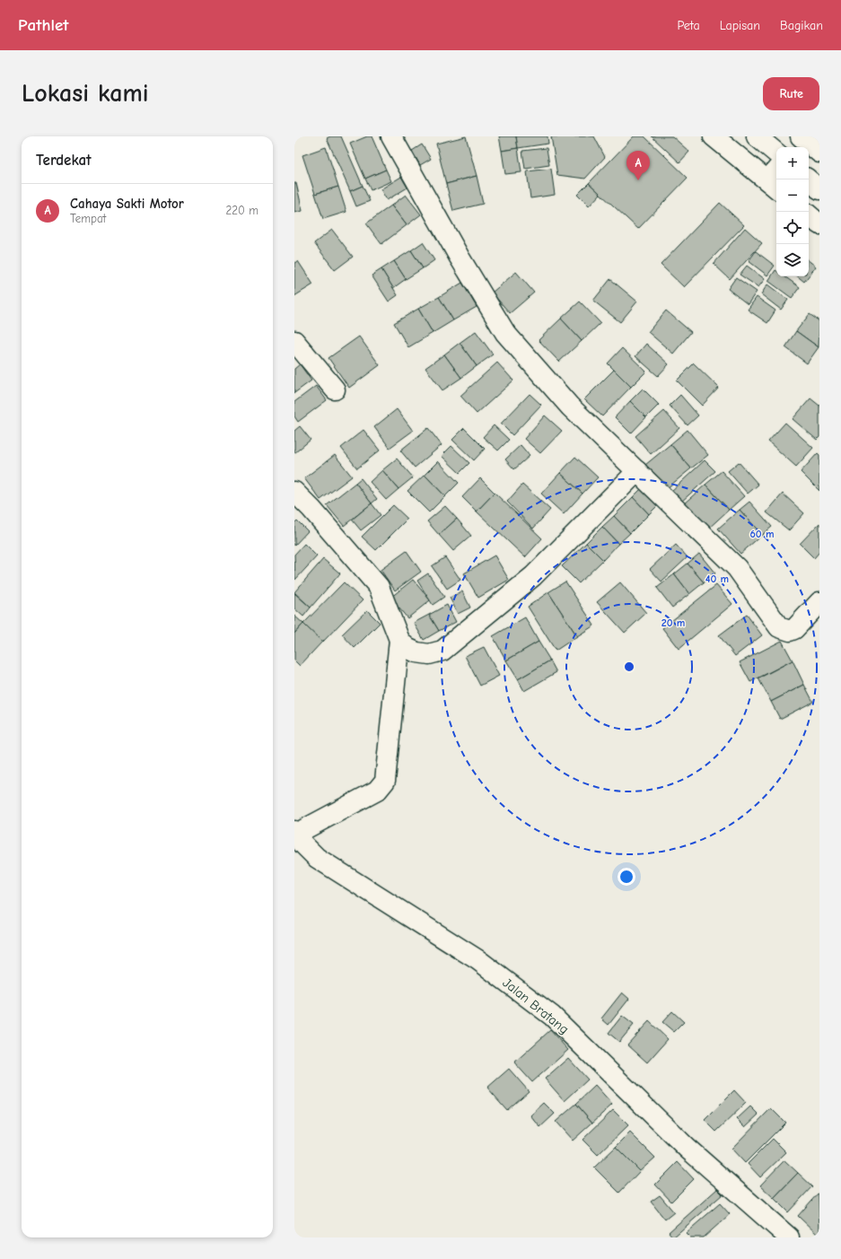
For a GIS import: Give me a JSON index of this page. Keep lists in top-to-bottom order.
{
  "streets": {
    "street": ["Jalan Bratang"]
  },
  "page": {
    "header": "Pathlet",
    "nav": ["Peta", "Lapisan", "Bagikan"],
    "buttons": "Rute",
    "title": "Lokasi kami",
    "heading": "Terdekat",
    "map_buttons": ["+", "−"],
    "pins": "A",
    "list": [
      {
        "mark": "A",
        "name": "Cahaya Sakti Motor",
        "note": "Tempat",
        "value": "220 m"
      }
    ]
  },
  "rings": ["60 m", "40 m", "20 m"]
}
